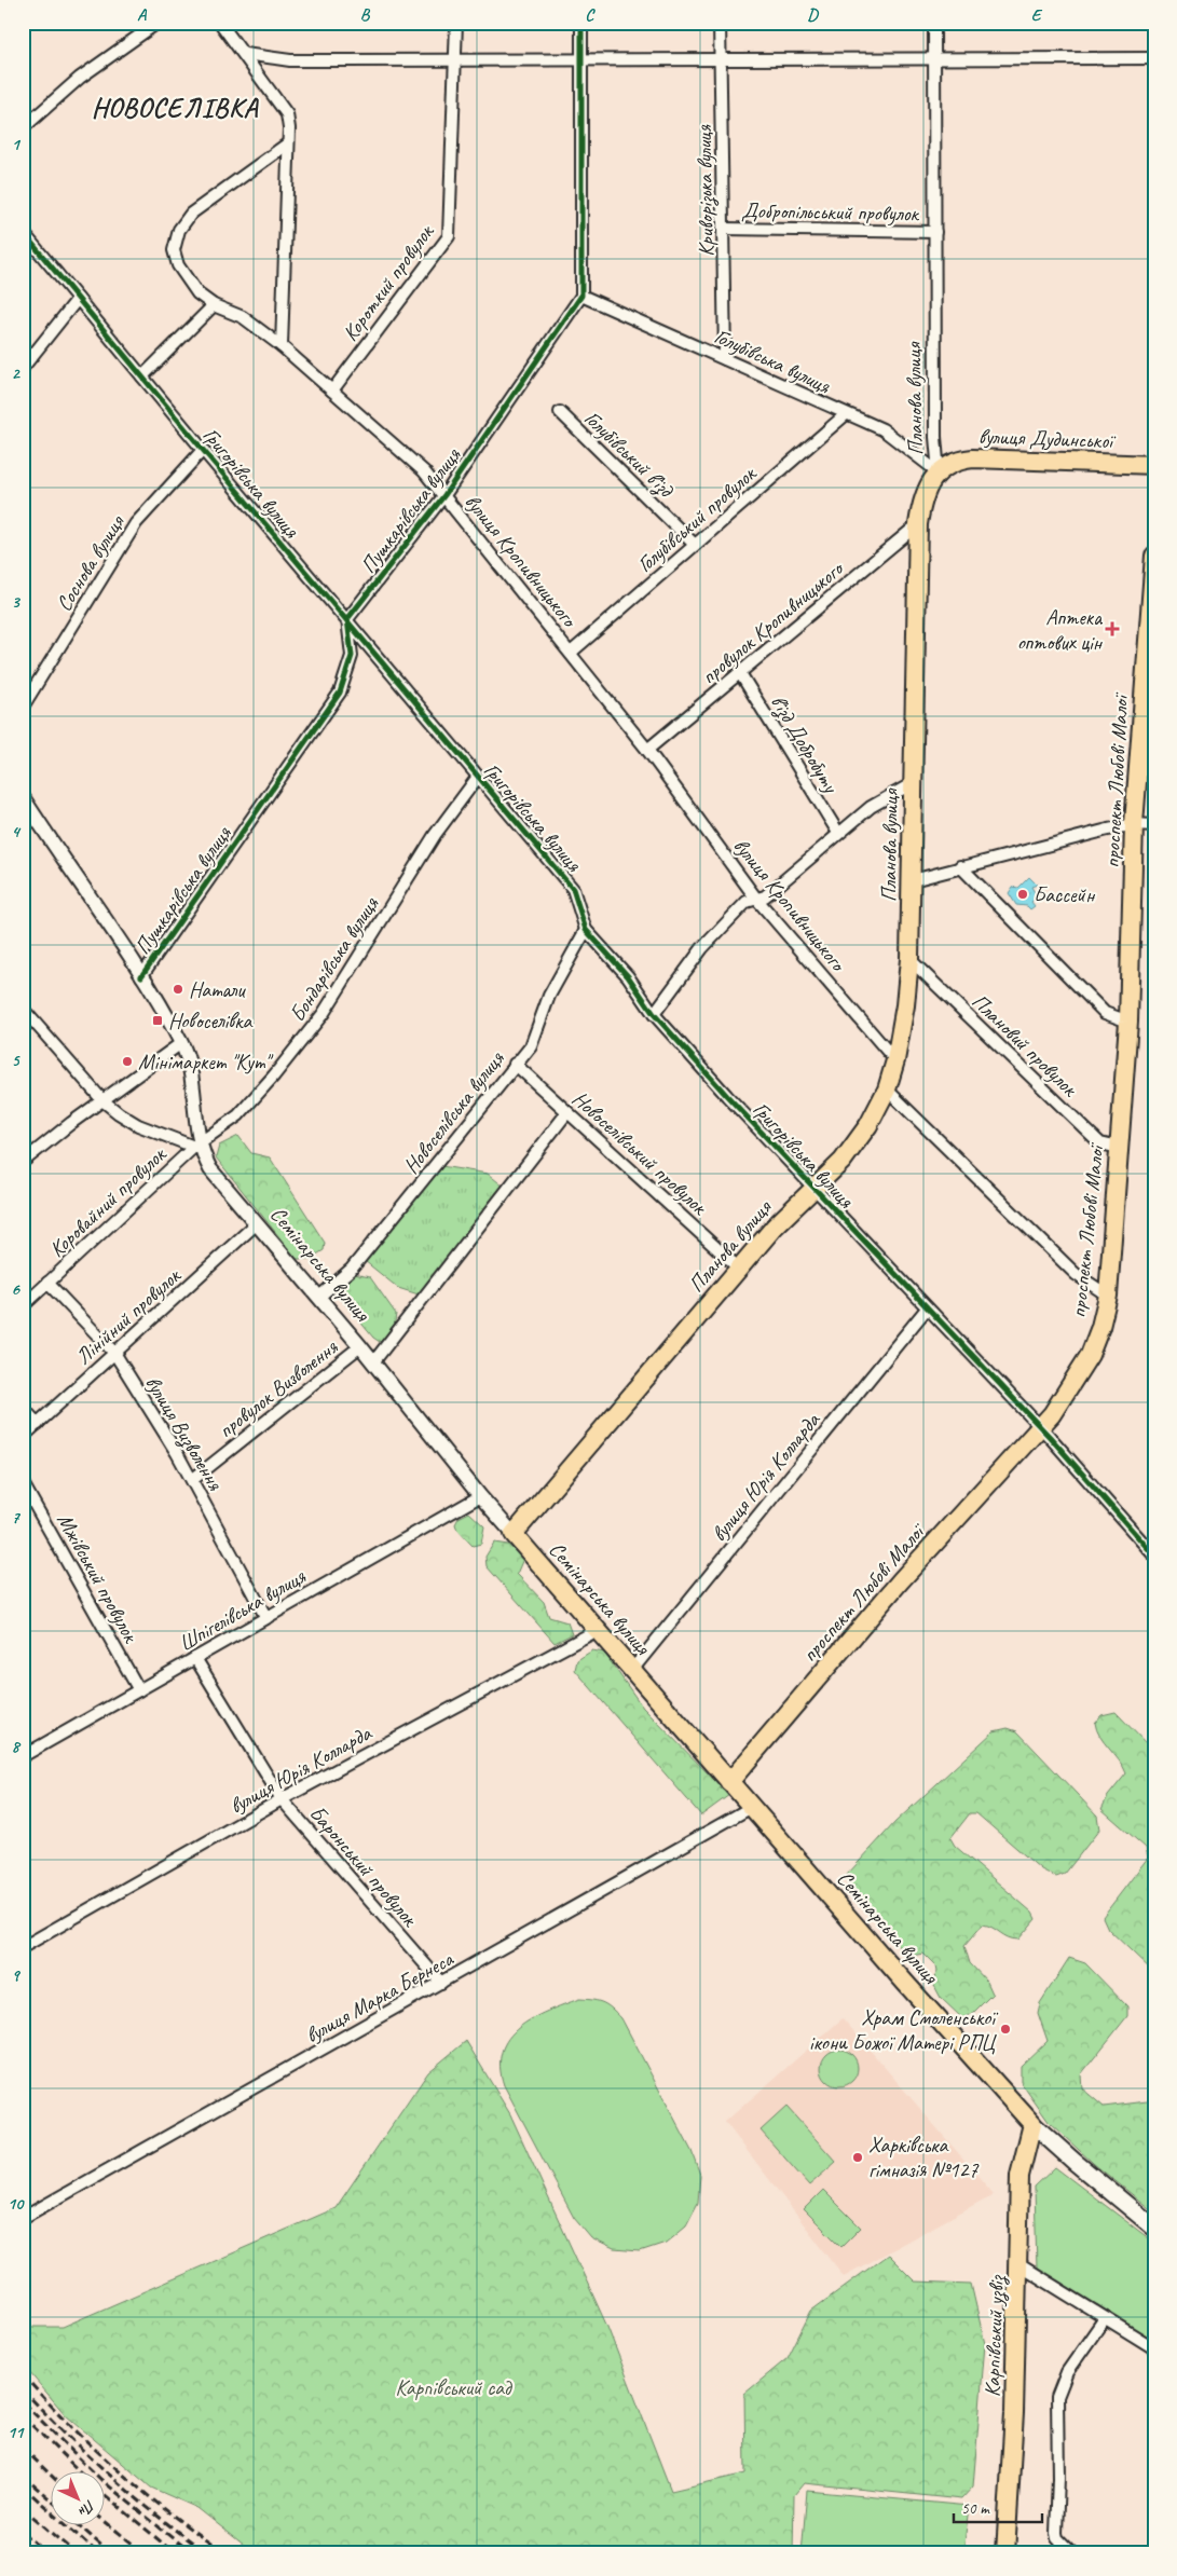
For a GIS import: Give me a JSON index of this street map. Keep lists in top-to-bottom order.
{
  "streets": {
    "main road": [
      "Планова вулиця",
      "вулиця Дудинської",
      "проспект Любові Малої",
      "Семінарська вулиця",
      "Карпівський узвіз"
    ],
    "street": [
      "Криворізька вулиця",
      "Добропільський провулок",
      "Короткий провулок",
      "Голубівська вулиця",
      "Голубівський в’їзд",
      "Григорівська вулиця",
      "Пушкарівська вулиця",
      "Голубівський провулок",
      "вулиця Кропивницького",
      "Соснова вулиця",
      "провулок Кропивницького",
      "в'їзд Добробуту",
      "Бондарівська вулиця",
      "Плановий провулок",
      "Новоселівська вулиця",
      "Новоселівський провулок",
      "Коровайний провулок",
      "Лінійний провулок",
      "провулок Визволення",
      "вулиця Визволення",
      "вулиця Юрія Колларда",
      "Мжівський провулок",
      "Шпігелівська вулиця",
      "Баронський провулок",
      "вулиця Марка Бернеса"
    ]
  },
  "crossings": [
    ["Криворізька вулиця", "Добропільський провулок"],
    ["Криворізька вулиця", "Голубівська вулиця"],
    ["Добропільський провулок", "Планова вулиця"],
    ["Короткий провулок", "вулиця Кропивницького"],
    ["Голубівська вулиця", "Планова вулиця"],
    ["Голубівська вулиця", "вулиця Дудинської"],
    ["Голубівська вулиця", "Пушкарівська вулиця"],
    ["Голубівська вулиця", "Голубівський провулок"],
    ["Планова вулиця", "вулиця Дудинської"],
    ["Планова вулиця", "Григорівська вулиця"],
    ["Планова вулиця", "вулиця Кропивницького"],
    ["Планова вулиця", "провулок Кропивницького"],
    ["Планова вулиця", "Плановий провулок"],
    ["Планова вулиця", "Новоселівський провулок"],
    ["Планова вулиця", "Семінарська вулиця"],
    ["Голубівський в’їзд", "Голубівський провулок"],
    ["Григорівська вулиця", "Пушкарівська вулиця"],
    ["Григорівська вулиця", "Соснова вулиця"],
    ["Григорівська вулиця", "проспект Любові Малої"],
    ["Григорівська вулиця", "Бондарівська вулиця"],
    ["Григорівська вулиця", "Новоселівська вулиця"],
    ["Григорівська вулиця", "вулиця Юрія Колларда"],
    ["Пушкарівська вулиця", "вулиця Кропивницького"],
    ["Пушкарівська вулиця", "Семінарська вулиця"],
    ["Голубівський провулок", "вулиця Кропивницького"],
    ["вулиця Кропивницького", "провулок Кропивницького"],
    ["провулок Кропивницького", "в'їзд Добробуту"],
    ["проспект Любові Малої", "Плановий провулок"],
    ["проспект Любові Малої", "Семінарська вулиця"],
    ["Бондарівська вулиця", "Коровайний провулок"],
    ["Бондарівська вулиця", "Семінарська вулиця"],
    ["Новоселівська вулиця", "Новоселівський провулок"],
    ["Новоселівська вулиця", "Семінарська вулиця"],
    ["Коровайний провулок", "Семінарська вулиця"],
    ["Коровайний провулок", "вулиця Визволення"],
    ["Семінарська вулиця", "Лінійний провулок"],
    ["Семінарська вулиця", "провулок Визволення"],
    ["Семінарська вулиця", "вулиця Юрія Колларда"],
    ["Семінарська вулиця", "Шпігелівська вулиця"],
    ["Семінарська вулиця", "вулиця Марка Бернеса"],
    ["Семінарська вулиця", "Карпівський узвіз"],
    ["Лінійний провулок", "вулиця Визволення"],
    ["провулок Визволення", "вулиця Визволення"],
    ["вулиця Визволення", "Шпігелівська вулиця"],
    ["вулиця Юрія Колларда", "Баронський провулок"],
    ["Мжівський провулок", "Шпігелівська вулиця"],
    ["Шпігелівська вулиця", "Баронський провулок"],
    ["Баронський провулок", "вулиця Марка Бернеса"]
  ],
  "districts": ["НОВОСЕЛІВКА"],
  "parks": ["Карпівський сад"],
  "places": {
    "health": ["Аптека оптових цін"],
    "other": [
      "Бассейн",
      "Натали",
      "Мінімаркет \"Кут\"",
      "Храм Смоленської ікони Божої Матері РПЦ",
      "Харківська гімназія №127"
    ],
    "transit": ["Новоселівка"]
  },
  "scale_bar": "50 m",
  "north": "bottom right",
  "grid": {
    "columns": [
      "A",
      "B",
      "C",
      "D",
      "E"
    ],
    "rows": [
      "1",
      "2",
      "3",
      "4",
      "5",
      "6",
      "7",
      "8",
      "9",
      "10",
      "11"
    ]
  }
}
